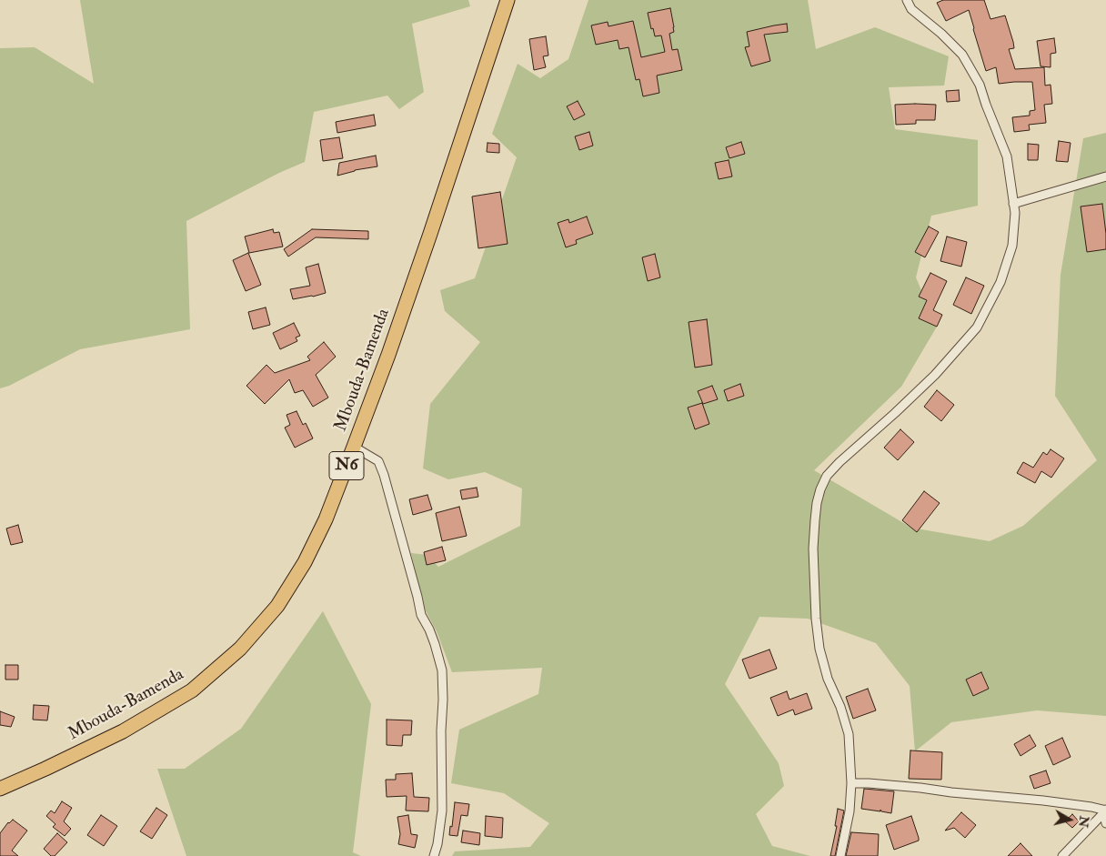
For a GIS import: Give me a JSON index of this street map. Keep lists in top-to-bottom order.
{
  "streets": {
    "highway": ["Mbouda-Bamenda", "N6"]
  },
  "north": "right"
}
